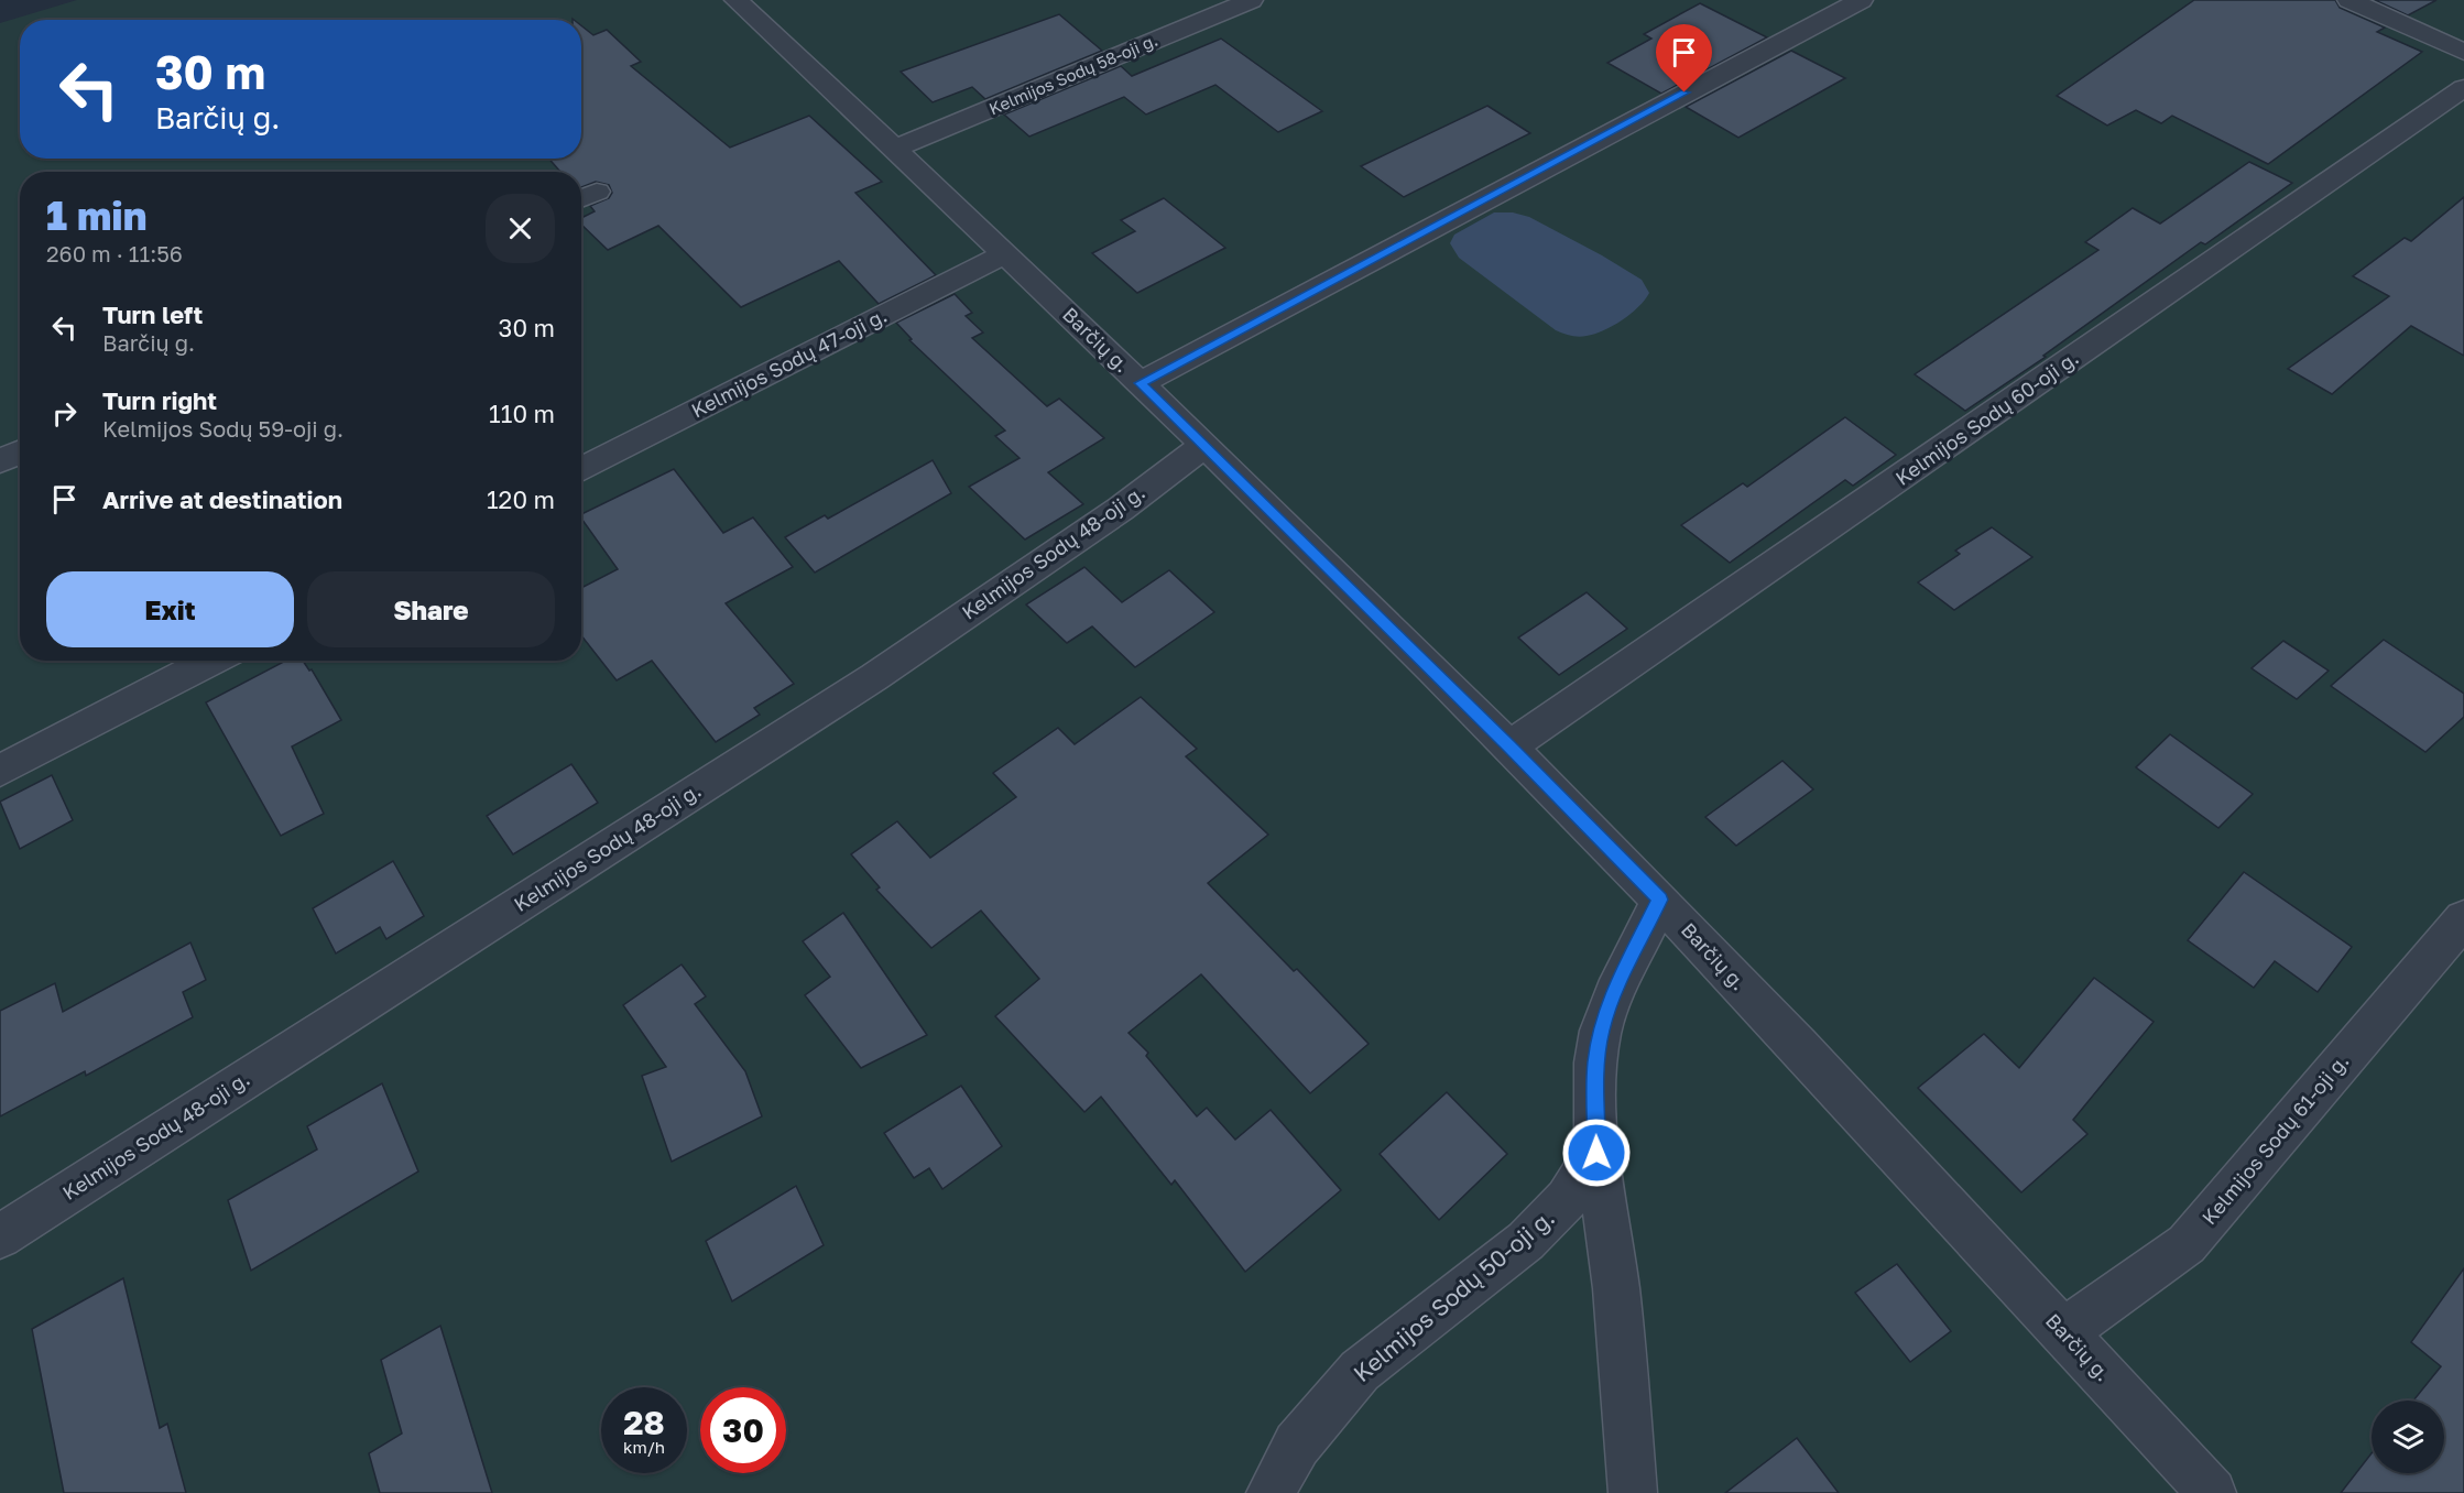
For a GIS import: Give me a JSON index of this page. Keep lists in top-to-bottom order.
{
  "streets": {
    "street": [
      "Kelmijos Sodų 58-oji g.",
      "Barčių g.",
      "Kelmijos Sodų 47-oji g.",
      "Kelmijos Sodų 60-oji g.",
      "Kelmijos Sodų 48-oji g.",
      "Kelmijos Sodų 61-oji g.",
      "Kelmijos Sodų 50-oji g."
    ]
  },
  "crossings": [
    ["Kelmijos Sodų 58-oji g.", "Barčių g."],
    ["Barčių g.", "Kelmijos Sodų 47-oji g."],
    ["Barčių g.", "Kelmijos Sodų 60-oji g."],
    ["Barčių g.", "Kelmijos Sodų 48-oji g."],
    ["Barčių g.", "Kelmijos Sodų 61-oji g."]
  ],
  "page": {
    "turn": ["30 m", "Barčių g."],
    "heading": ["1 min", "260 m · 11:56"],
    "list": [
      {
        "name": "Turn left",
        "note": "Barčių g.",
        "value": "30 m"
      },
      {
        "name": "Turn right",
        "note": "Kelmijos Sodų 59-oji g.",
        "value": "110 m"
      },
      {
        "name": "Arrive at destination",
        "value": "120 m"
      }
    ],
    "buttons": ["Exit", "Share"],
    "speed": "28 km/h",
    "limit": "30"
  }
}
